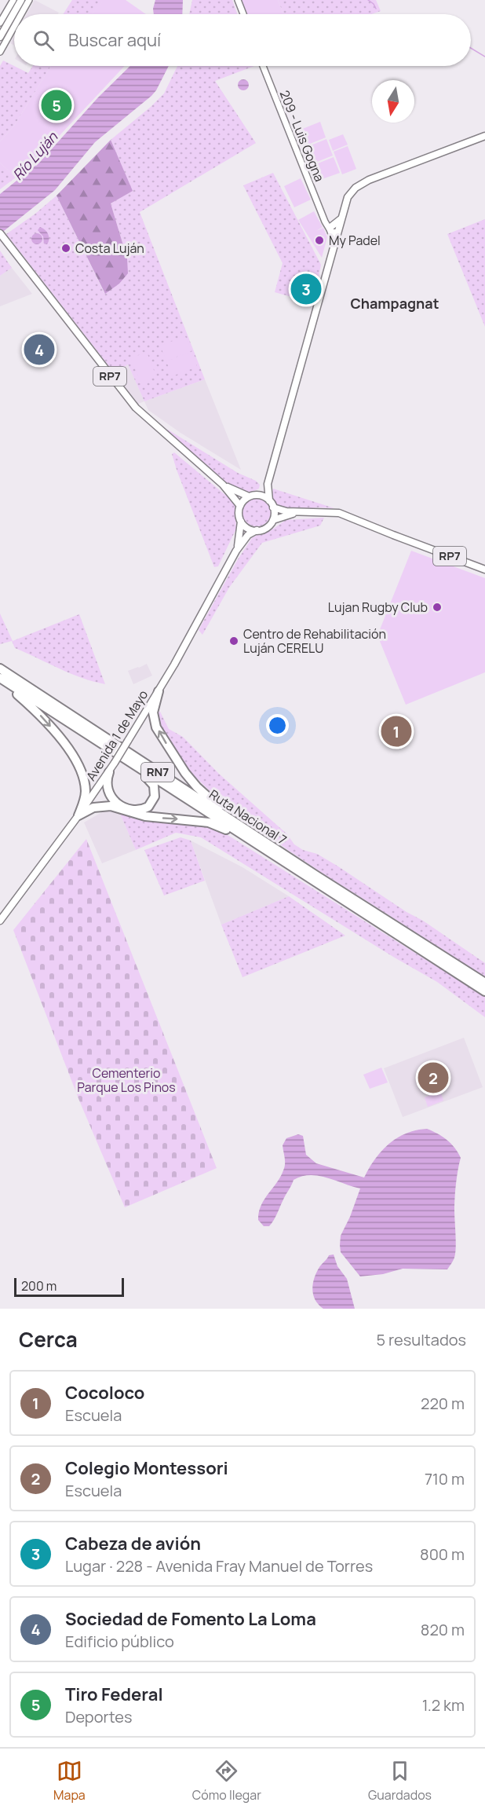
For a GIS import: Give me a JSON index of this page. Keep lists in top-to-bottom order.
{
  "streets": {
    "highway": ["RN7", "Ruta Nacional 7"],
    "main road": ["RP7", "Avenida 1 de Mayo"],
    "street": ["209 - Luis Gogna"]
  },
  "crossings": [
    ["RP7", "Avenida 1 de Mayo"]
  ],
  "districts": ["Champagnat"],
  "water": ["Río Luján"],
  "parks": ["Cementerio Parque Los Pinos"],
  "places": [
    "My Padel",
    "Costa Luján",
    "Lujan Rugby Club",
    "Centro de Rehabilitación Luján CERELU"
  ],
  "scale_bar": "200 m",
  "north": "bottom",
  "page": {
    "search": "Buscar aquí",
    "pins": [
      "5",
      "3",
      "4",
      "1",
      "2"
    ],
    "scale": "200 m",
    "heading": ["Cerca", "5 resultados"],
    "list": [
      {
        "mark": "1",
        "name": "Cocoloco",
        "note": "Escuela",
        "value": "220 m"
      },
      {
        "mark": "2",
        "name": "Colegio Montessori",
        "note": "Escuela",
        "value": "710 m"
      },
      {
        "mark": "3",
        "name": "Cabeza de avión",
        "note": "Lugar · 228 - Avenida Fray Manuel de Torres",
        "value": "800 m"
      },
      {
        "mark": "4",
        "name": "Sociedad de Fomento La Loma",
        "note": "Edificio público",
        "value": "820 m"
      },
      {
        "mark": "5",
        "name": "Tiro Federal",
        "note": "Deportes",
        "value": "1.2 km"
      }
    ],
    "nav": ["Mapa", "Cómo llegar", "Guardados"]
  }
}
